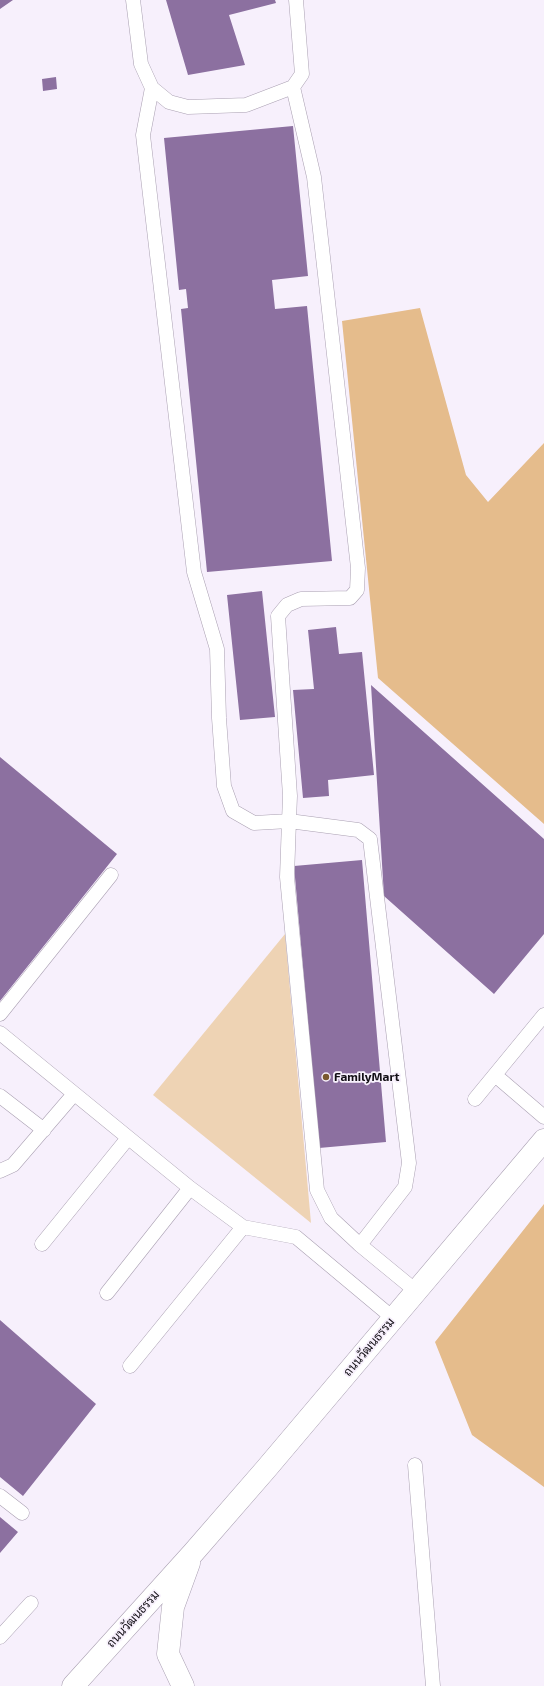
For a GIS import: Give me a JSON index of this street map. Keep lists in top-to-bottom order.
{
  "streets": {
    "street": ["ถนนวัฒนธรรม"]
  },
  "places": ["FamilyMart"]
}
